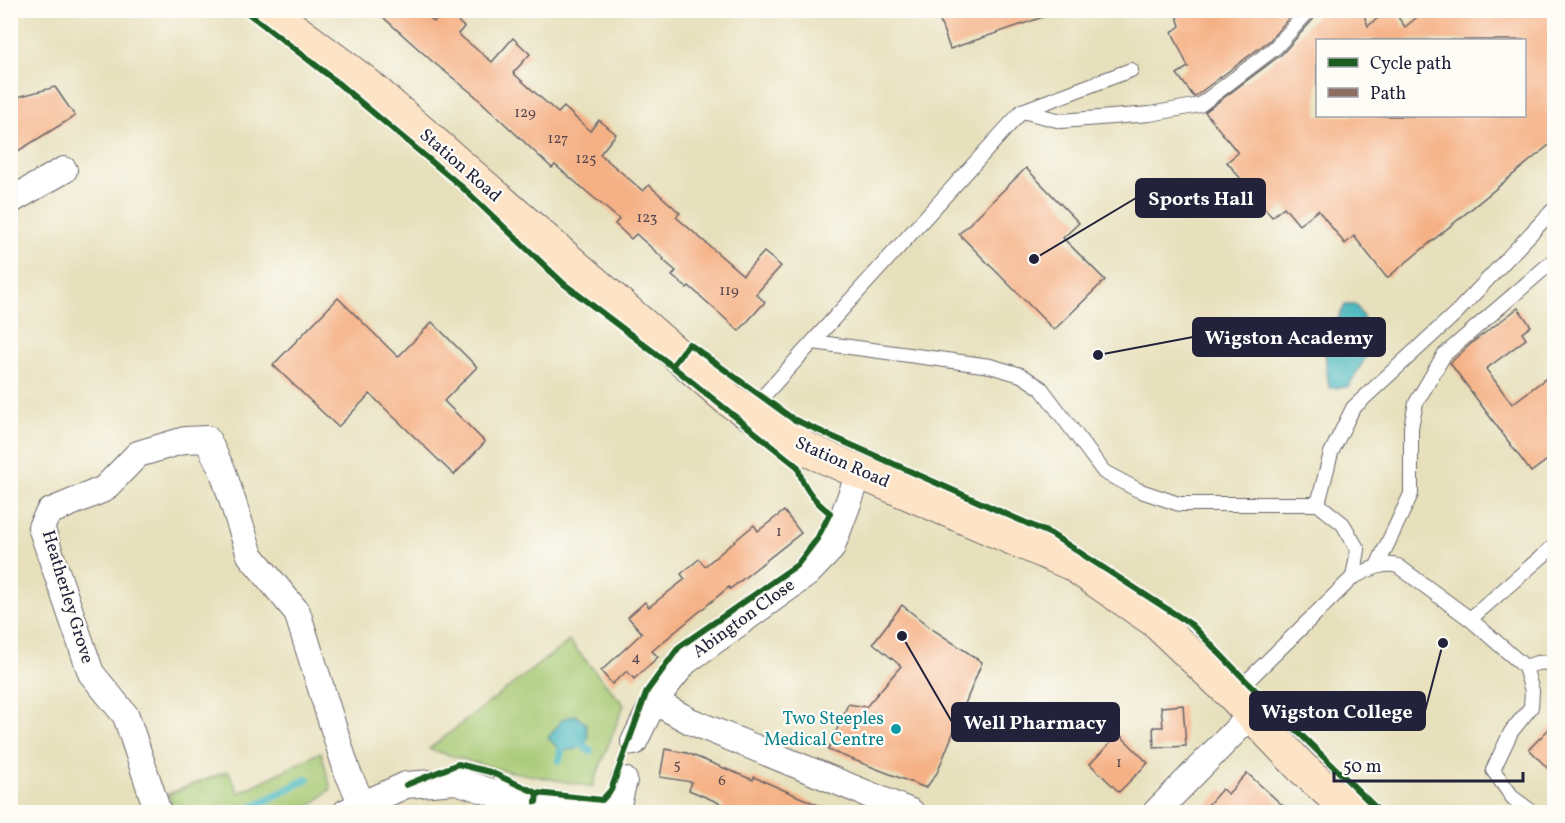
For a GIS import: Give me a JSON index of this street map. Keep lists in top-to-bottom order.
{
  "streets": {
    "main road": ["Station Road"],
    "street": ["Heatherley Grove", "Abington Close"]
  },
  "crossings": [
    ["Station Road", "Abington Close"]
  ],
  "places": [
    "Sports Hall",
    "Wigston Academy",
    "Well Pharmacy",
    "Wigston College",
    "Two Steeples Medical Centre"
  ],
  "house_numbers": [
    "129",
    "127",
    "125",
    "123",
    "119",
    "1",
    "4",
    "1",
    "5",
    "6"
  ],
  "legend": ["Cycle path", "Path"],
  "scale_bar": "50 m"
}
